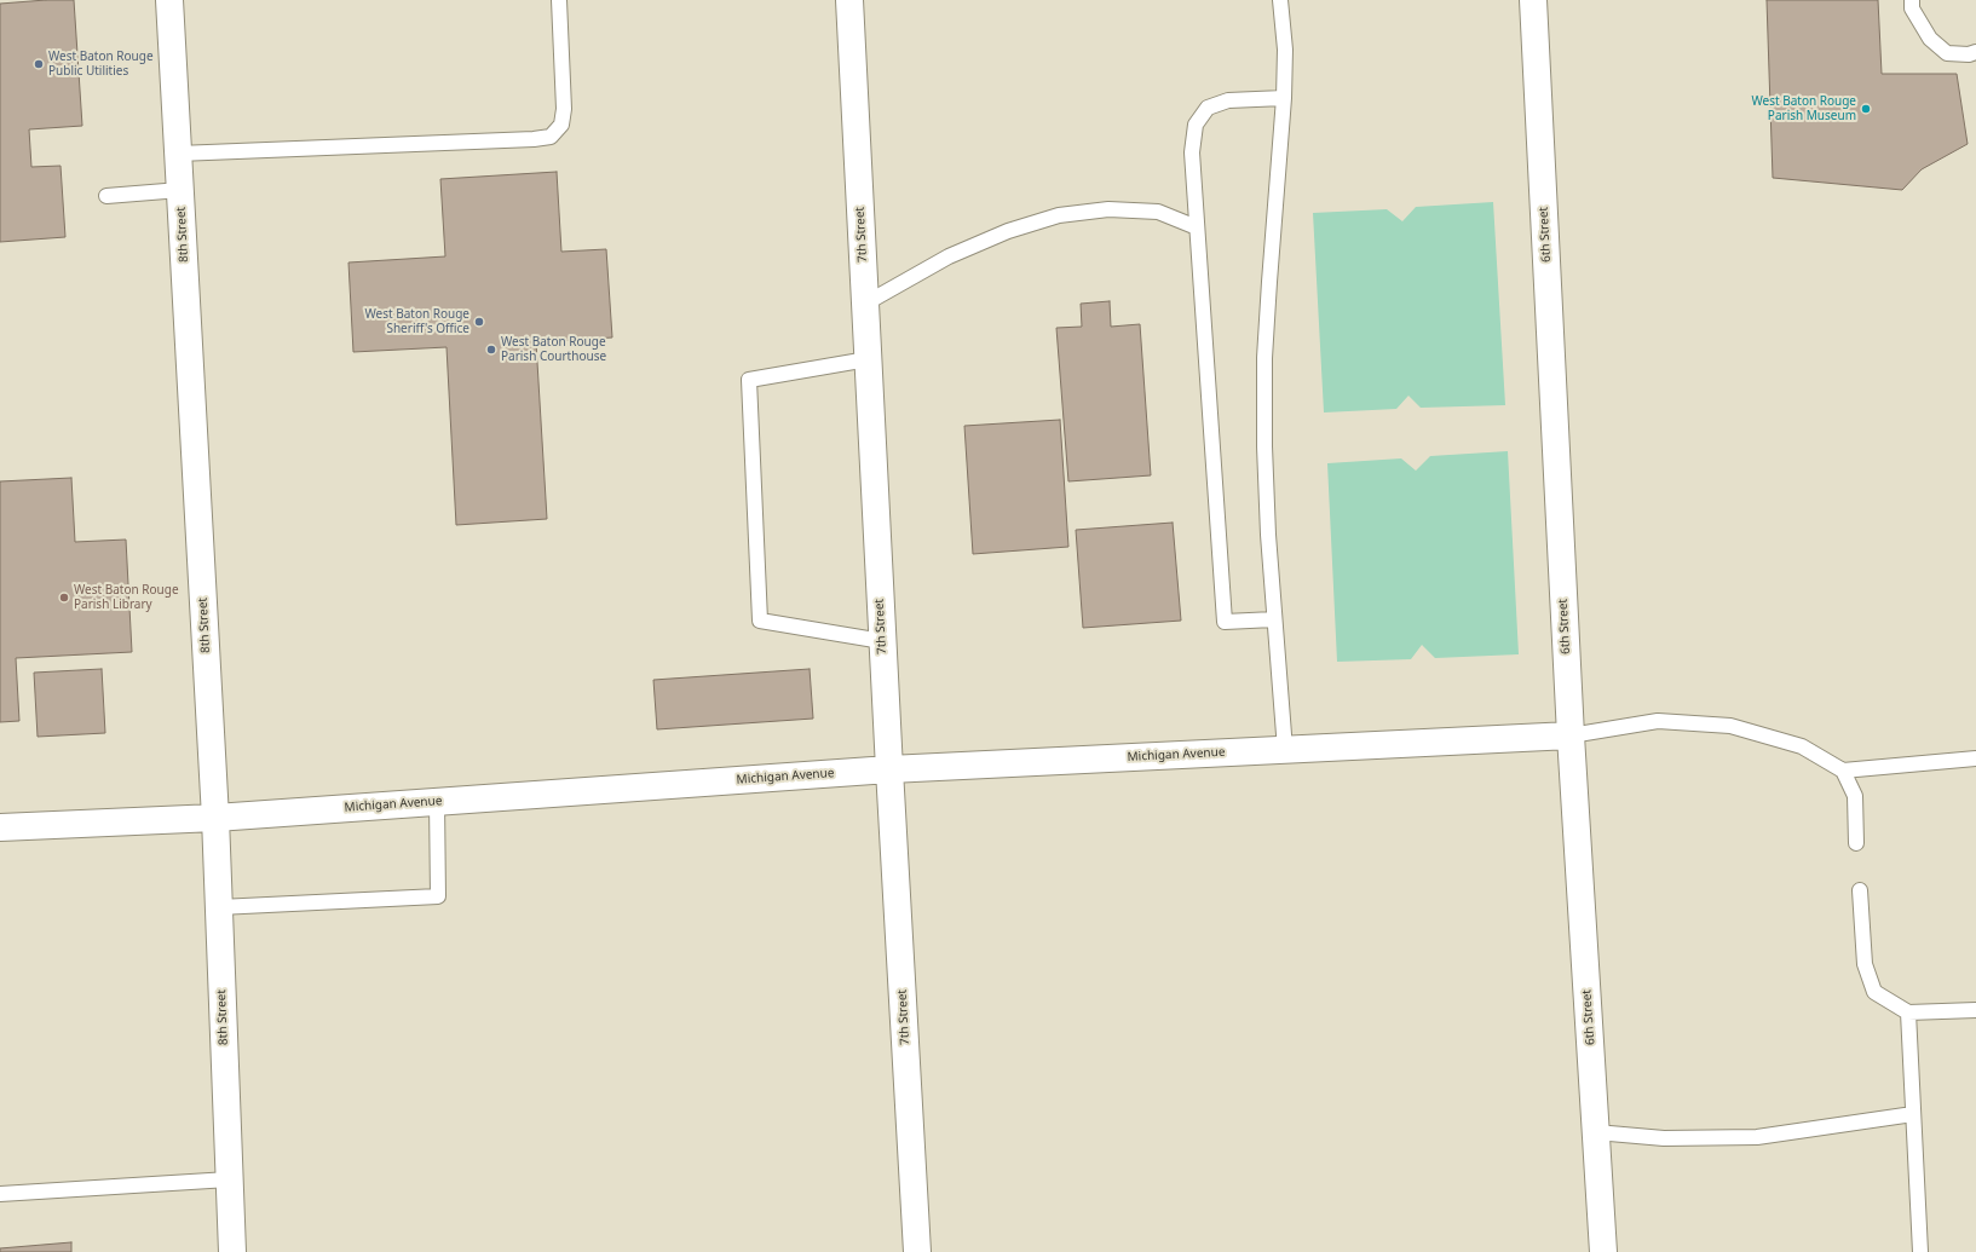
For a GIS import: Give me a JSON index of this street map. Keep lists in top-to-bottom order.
{
  "streets": {
    "street": [
      "8th Street",
      "7th Street",
      "6th Street",
      "Michigan Avenue"
    ]
  },
  "crossings": [
    ["8th Street", "Michigan Avenue"],
    ["7th Street", "Michigan Avenue"],
    ["6th Street", "Michigan Avenue"]
  ],
  "places": [
    "West Baton Rouge Public Utilities",
    "West Baton Rouge Parish Museum",
    "West Baton Rouge Sheriff's Office",
    "West Baton Rouge Parish Courthouse",
    "West Baton Rouge Parish Library"
  ]
}
